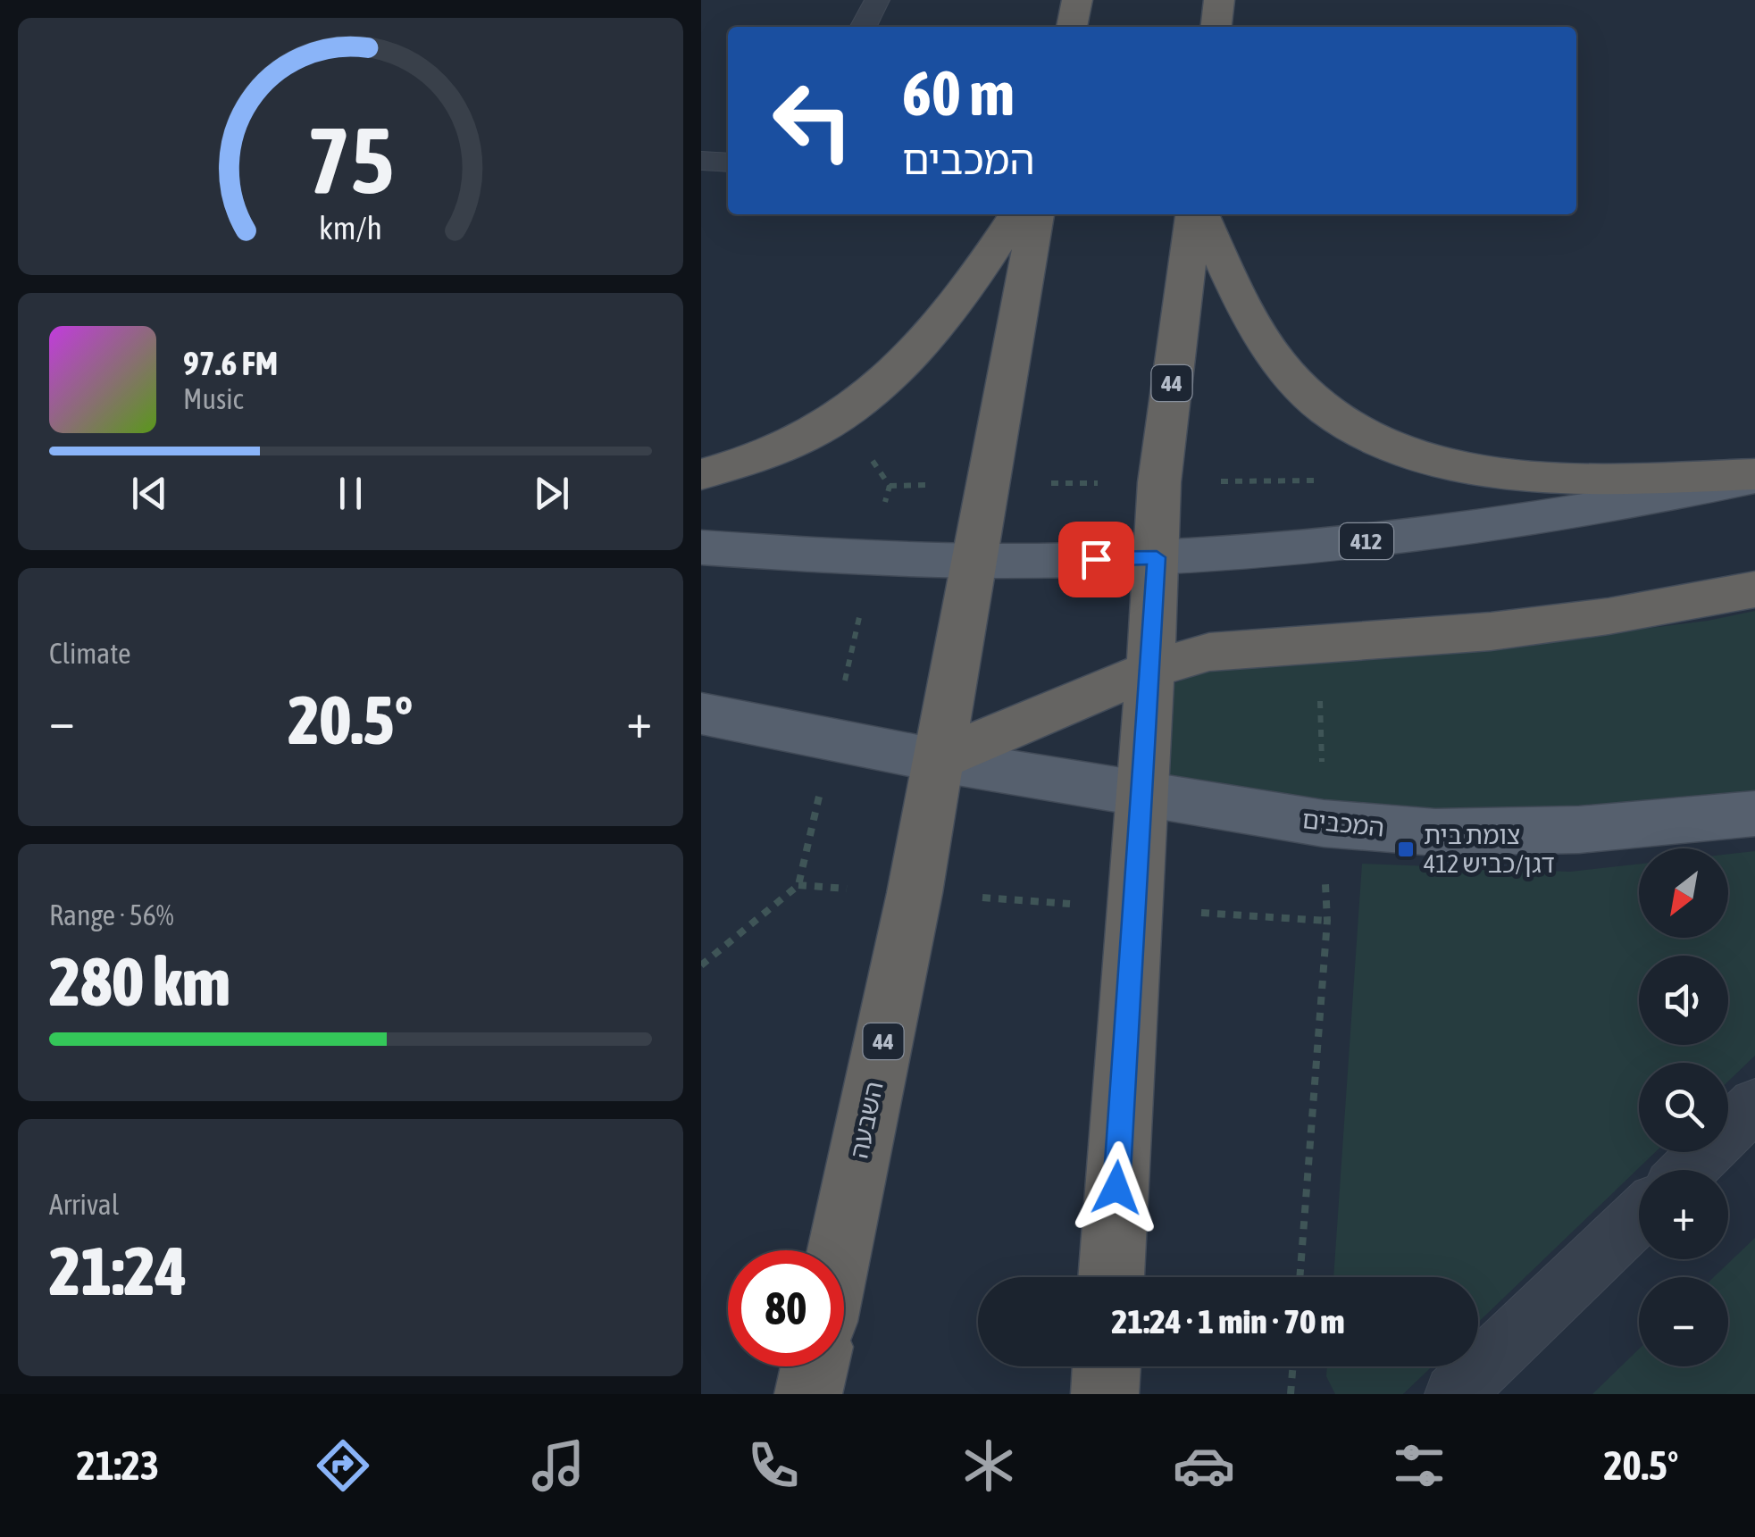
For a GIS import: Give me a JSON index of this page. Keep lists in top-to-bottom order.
{
  "streets": {
    "highway": ["44", "השבעה"],
    "main road": ["412", "המכבים"]
  },
  "crossings": [
    ["44", "412"],
    ["44", "המכבים"],
    ["44", "השבעה"],
    ["המכבים", "השבעה"]
  ],
  "places": {
    "transit": ["צומת בית דגן/כביש 412"]
  },
  "north": "bottom left",
  "page": {
    "turn": ["60 m", "המכבים"],
    "song": ["97.6 FM", "Music"],
    "tile": [
      "Climate",
      ["Range · 56%", "280 km"],
      ["Arrival", "21:24"]
    ],
    "heat": ["−", "20.5°", "+"],
    "map_buttons": ["+", "−"],
    "limit": "80",
    "trip": "21:24 · 1 min · 70 m",
    "tabs": ["21:23", "20.5°"],
    "gauge": ["75", "km/h"]
  }
}
